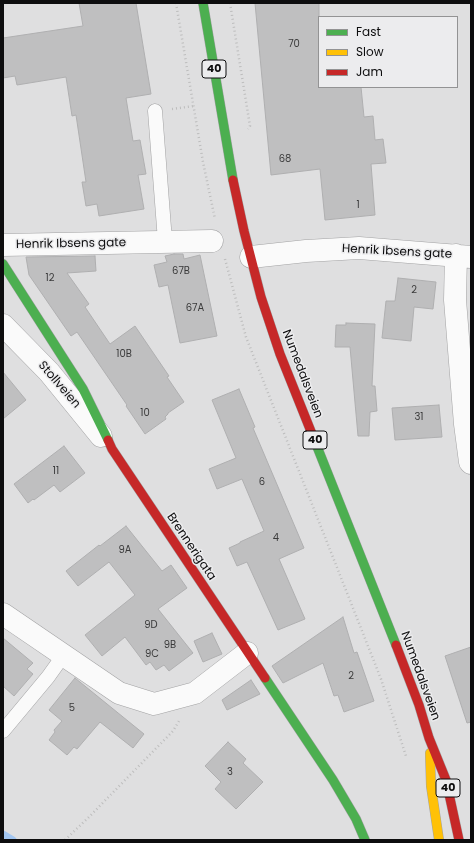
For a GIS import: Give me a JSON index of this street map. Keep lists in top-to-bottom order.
{
  "streets": {
    "main road": ["40", "Numedalsveien", "Brennerigata"],
    "street": ["Henrik Ibsens gate", "Stollveien"]
  },
  "crossings": [
    ["Henrik Ibsens gate", "Numedalsveien"],
    ["Stollveien", "Brennerigata"]
  ],
  "house_numbers": [
    "70",
    "68",
    "1",
    "67B",
    "12",
    "2",
    "67A",
    "10B",
    "10",
    "31",
    "11",
    "6",
    "4",
    "9A",
    "9D",
    "9B",
    "9C",
    "2",
    "5",
    "3"
  ],
  "legend": ["Fast", "Slow", "Jam"]
}
